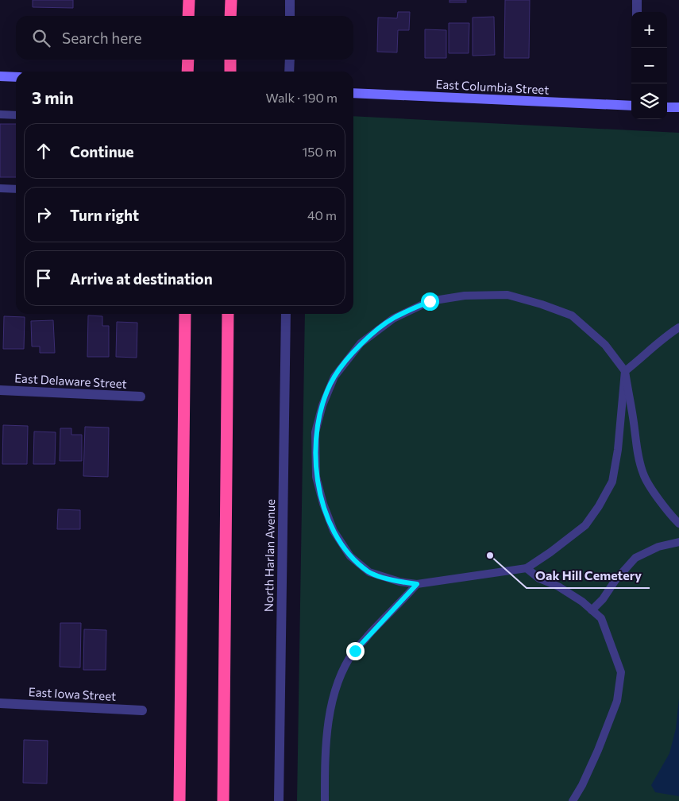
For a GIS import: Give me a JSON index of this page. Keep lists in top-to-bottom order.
{
  "streets": {
    "street": [
      "East Columbia Street",
      "East Delaware Street",
      "North Harlan Avenue",
      "East Iowa Street"
    ]
  },
  "places": ["Oak Hill Cemetery"],
  "page": {
    "map_buttons": ["+", "−"],
    "search": "Search here",
    "heading": ["3 min", "Walk · 190 m"],
    "list": [
      ["Continue", "150 m"],
      ["Turn right", "40 m"],
      "Arrive at destination"
    ]
  }
}
